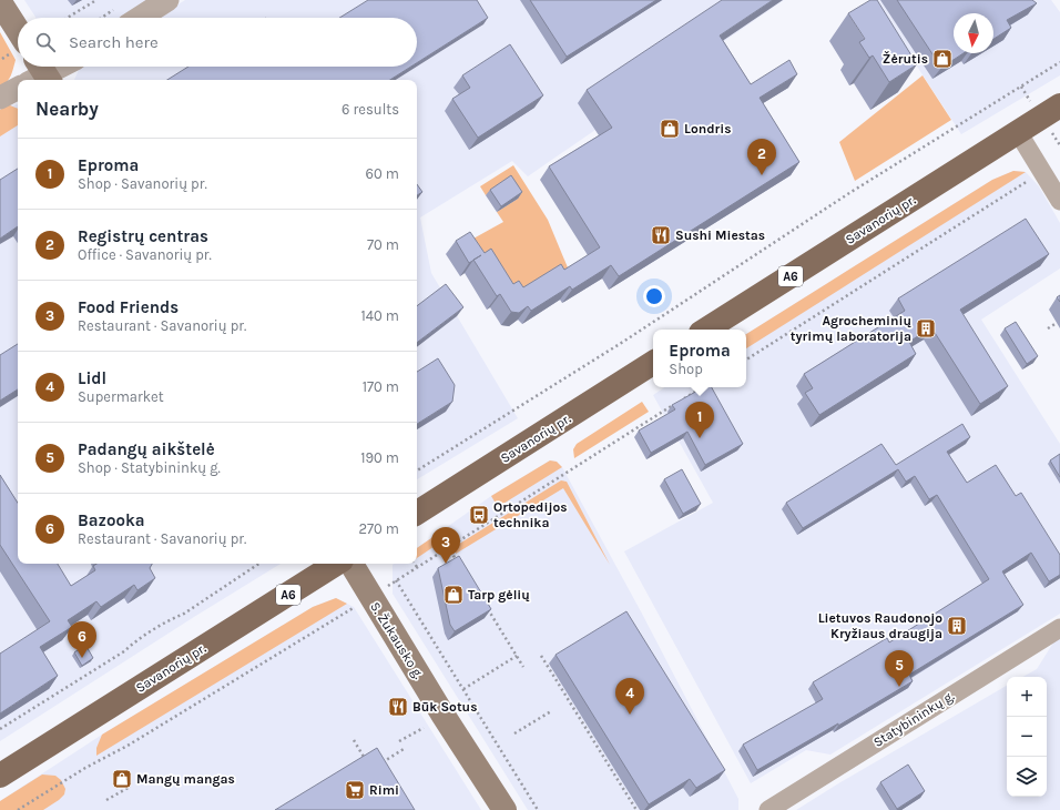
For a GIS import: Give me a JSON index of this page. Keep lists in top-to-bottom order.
{
  "streets": {
    "main road": ["Savanorių pr.", "A6", "S. Žukausko g."],
    "street": ["Statybininkų g."]
  },
  "places": {
    "shop": [
      "Žėrutis",
      "Londris",
      "Tarp gėlių",
      "Mangų mangas"
    ],
    "restaurant": ["Sushi Miestas", "Būk Sotus"],
    "building": ["Agrocheminių tyrimų laboratorija", "Lietuvos Raudonojo Kryžiaus draugija"],
    "bus stop": ["Ortopedijos technika"],
    "supermarket": ["Rimi"]
  },
  "north": "bottom",
  "page": {
    "search": "Search here",
    "heading": ["Nearby", "6 results"],
    "list": [
      {
        "mark": "1",
        "name": "Eproma",
        "note": "Shop · Savanorių pr.",
        "value": "60 m"
      },
      {
        "mark": "2",
        "name": "Registrų centras",
        "note": "Office · Savanorių pr.",
        "value": "70 m"
      },
      {
        "mark": "3",
        "name": "Food Friends",
        "note": "Restaurant · Savanorių pr.",
        "value": "140 m"
      },
      {
        "mark": "4",
        "name": "Lidl",
        "note": "Supermarket",
        "value": "170 m"
      },
      {
        "mark": "5",
        "name": "Padangų aikštelė",
        "note": "Shop · Statybininkų g.",
        "value": "190 m"
      },
      {
        "mark": "6",
        "name": "Bazooka",
        "note": "Restaurant · Savanorių pr.",
        "value": "270 m"
      }
    ],
    "pins": [
      "2",
      "1",
      "3",
      "6",
      "5",
      "4"
    ],
    "popup": ["Eproma", "Shop"],
    "map_buttons": ["+", "−"]
  }
}
